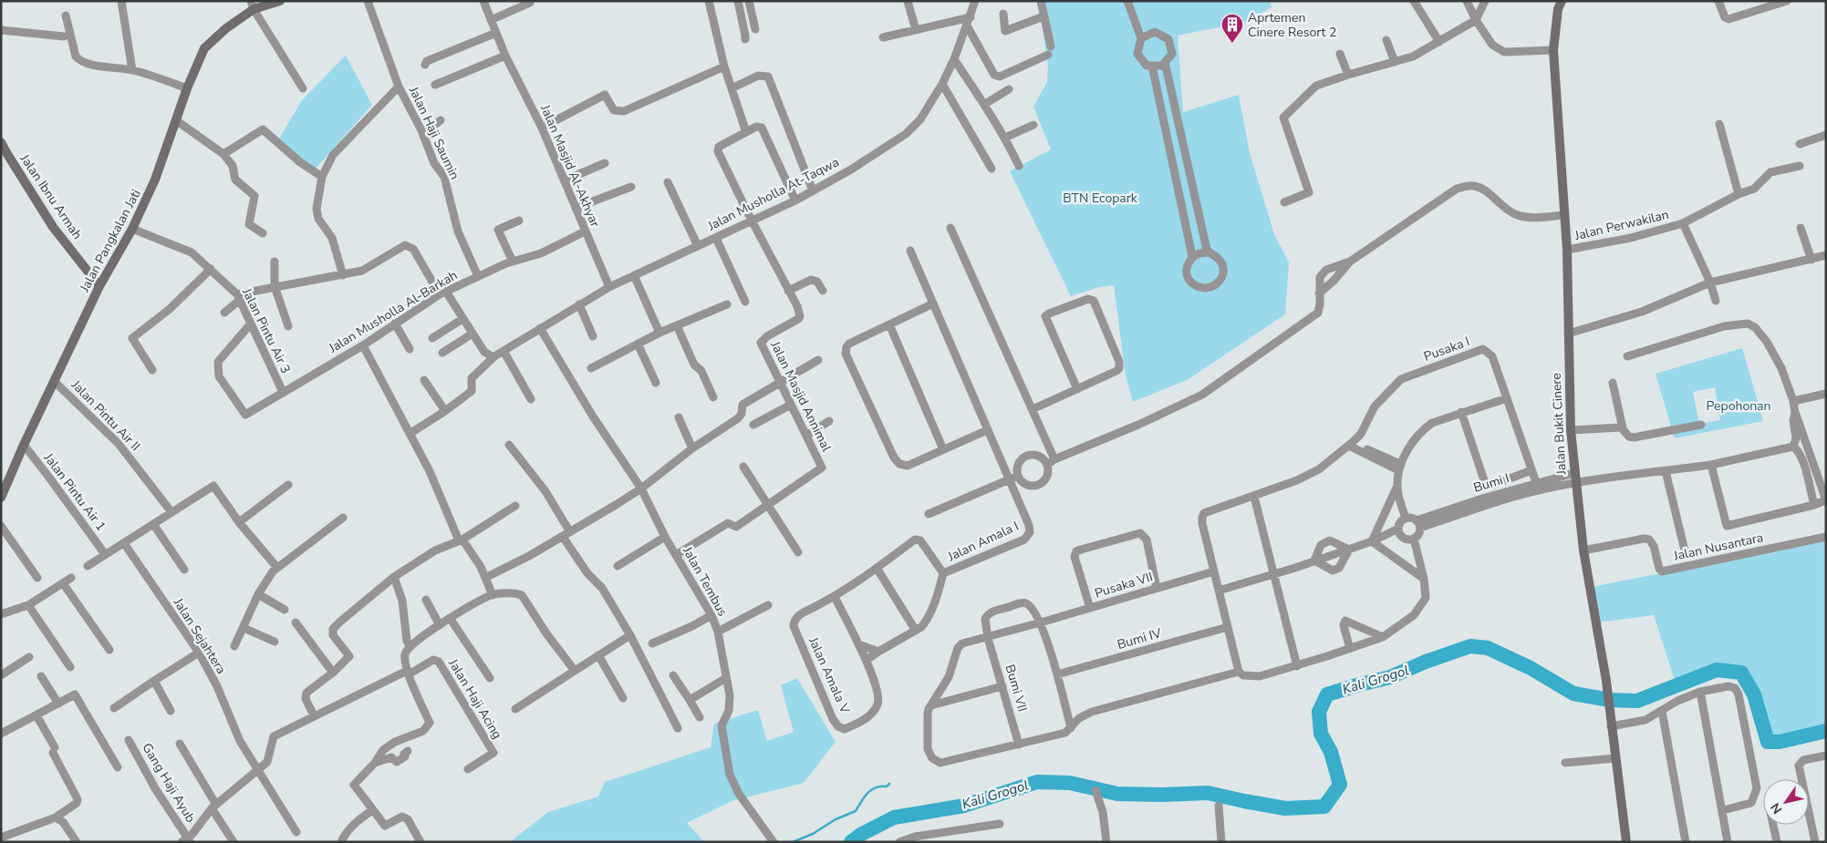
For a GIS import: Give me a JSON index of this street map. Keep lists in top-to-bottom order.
{
  "streets": {
    "main road": ["Jalan Ibnu Armah", "Jalan Pangkalan Jati", "Jalan Bukit Cinere"],
    "street": [
      "Jalan Haji Saumin",
      "Jalan Masjid Al-Akhyar",
      "Jalan Musholla At-Taqwa",
      "Jalan Perwakilan",
      "Jalan Musholla Al-Barkah",
      "Jalan Pintu Air 3",
      "Pusaka I",
      "Jalan Masjid Annimal",
      "Jalan Pintu Air II",
      "Bumi I",
      "Jalan Pintu Air 1",
      "Jalan Amala I",
      "Jalan Nusantara",
      "Jalan Tembus",
      "Pusaka VII",
      "Jalan Sejahtera",
      "Bumi IV",
      "Jalan Amala V",
      "Bumi VII",
      "Jalan Haji Acing",
      "Gang Haji Ayub"
    ]
  },
  "crossings": [
    ["Jalan Haji Saumin", "Jalan Musholla Al-Barkah"],
    ["Jalan Masjid Al-Akhyar", "Jalan Musholla At-Taqwa"],
    ["Jalan Masjid Al-Akhyar", "Jalan Musholla Al-Barkah"],
    ["Jalan Musholla At-Taqwa", "Jalan Masjid Annimal"],
    ["Jalan Musholla At-Taqwa", "Jalan Tembus"],
    ["Jalan Ibnu Armah", "Jalan Pangkalan Jati"],
    ["Jalan Perwakilan", "Jalan Bukit Cinere"],
    ["Jalan Pangkalan Jati", "Jalan Pintu Air 3"],
    ["Jalan Pangkalan Jati", "Jalan Pintu Air II"],
    ["Jalan Pangkalan Jati", "Jalan Pintu Air 1"],
    ["Jalan Musholla Al-Barkah", "Jalan Pintu Air 3"],
    ["Pusaka I", "Bumi I"],
    ["Jalan Bukit Cinere", "Bumi I"],
    ["Jalan Bukit Cinere", "Jalan Nusantara"],
    ["Jalan Amala I", "Jalan Amala V"],
    ["Pusaka VII", "Bumi VII"]
  ],
  "water": ["Kali Grogol"],
  "parks": ["BTN Ecopark", "Pepohonan"],
  "places": {
    "building": ["Aprtemen Cinere Resort 2"]
  },
  "north": "bottom left"
}
